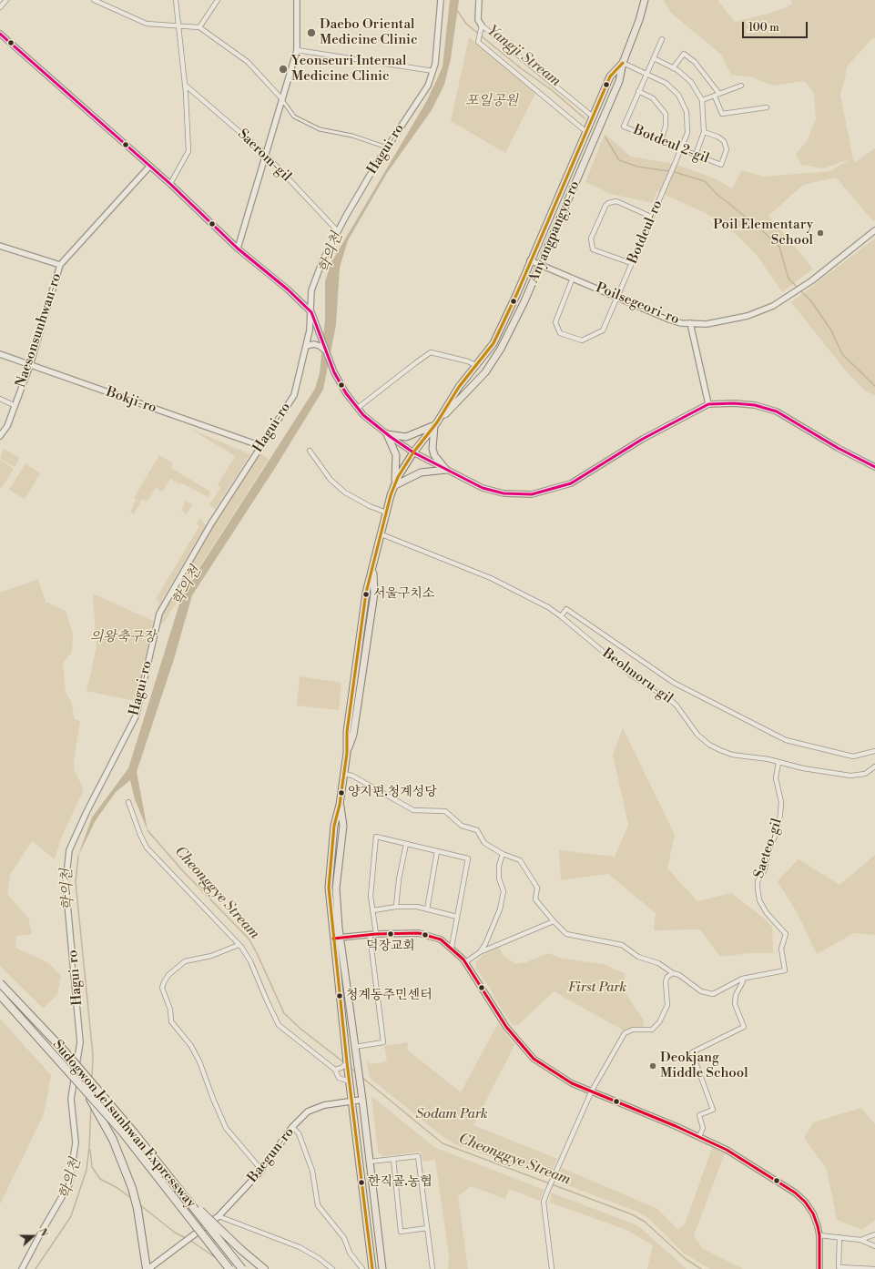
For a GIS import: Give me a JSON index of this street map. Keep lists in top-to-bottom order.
{
  "streets": {
    "highway": ["Sudogwon Je1sunhwan Expressway"],
    "main road": ["Anyangpangyo-ro", "Baegun-ro"],
    "street": [
      "Botdeul 2-gil",
      "Hagui-ro",
      "Saerom-gil",
      "Botdeul-ro",
      "Poilsegeori-ro",
      "Naesonsunhwan-ro",
      "Bokji-ro",
      "Beolmoru-gil",
      "Saeteo-gil"
    ]
  },
  "crossings": [
    ["Botdeul 2-gil", "Botdeul-ro"],
    ["Hagui-ro", "Saerom-gil"],
    ["Hagui-ro", "Bokji-ro"],
    ["Anyangpangyo-ro", "Botdeul-ro"],
    ["Anyangpangyo-ro", "Poilsegeori-ro"],
    ["Anyangpangyo-ro", "Beolmoru-gil"],
    ["Anyangpangyo-ro", "Saeteo-gil"],
    ["Anyangpangyo-ro", "Baegun-ro"],
    ["Botdeul-ro", "Poilsegeori-ro"],
    ["Naesonsunhwan-ro", "Bokji-ro"],
    ["Beolmoru-gil", "Saeteo-gil"]
  ],
  "water": ["Yangji Stream", "학의천", "Cheonggye Stream"],
  "parks": [
    "포일공원",
    "의왕축구장",
    "First Park",
    "Sodam Park"
  ],
  "places": [
    "Daebo Oriental Medicine Clinic",
    "Yeonseuri Internal Medicine Clinic",
    "Poil Elementary School",
    "서울구치소",
    "양지편.청계성당",
    "덕장교회",
    "청계동주민센터",
    "Deokjang Middle School",
    "한직골.농협"
  ],
  "scale_bar": "100 m",
  "north": "right"
}
